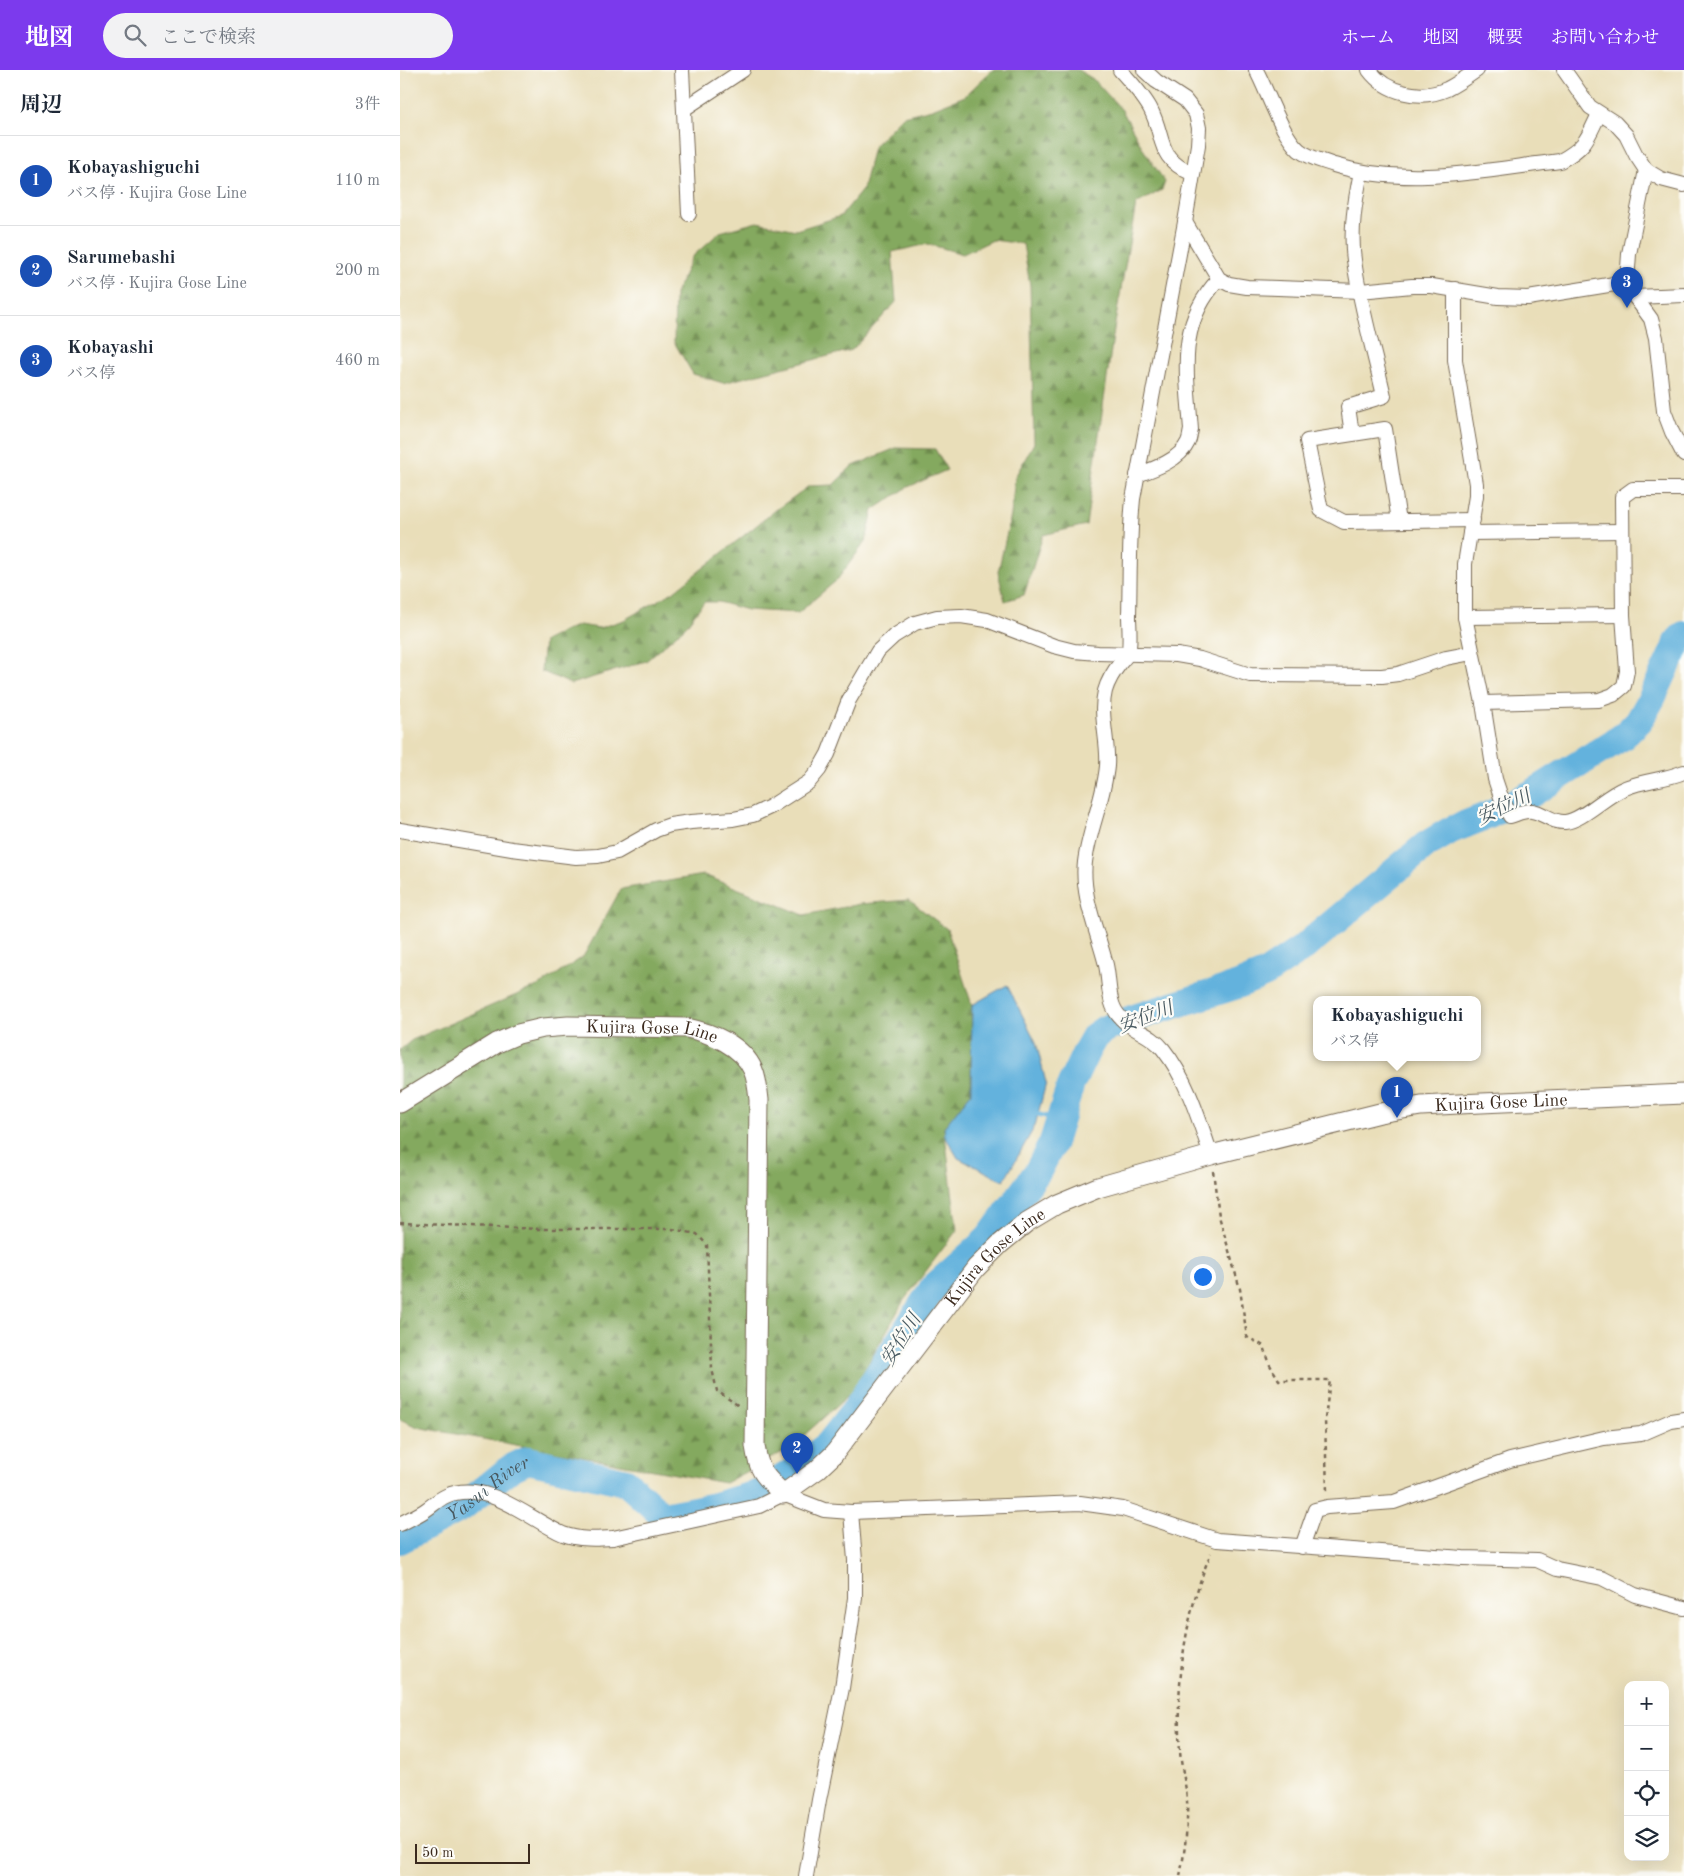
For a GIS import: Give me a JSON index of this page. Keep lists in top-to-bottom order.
{
  "streets": {
    "main road": ["Kujira Gose Line"]
  },
  "water": ["安位川", "Yasui River"],
  "scale_bar": "50 m",
  "page": {
    "header": "地図",
    "search": "ここで検索",
    "nav": [
      "ホーム",
      "地図",
      "概要",
      "お問い合わせ"
    ],
    "heading": ["周辺", "3件"],
    "list": [
      {
        "mark": "1",
        "name": "Kobayashiguchi",
        "note": "バス停 · Kujira Gose Line",
        "value": "110 m"
      },
      {
        "mark": "2",
        "name": "Sarumebashi",
        "note": "バス停 · Kujira Gose Line",
        "value": "200 m"
      },
      {
        "mark": "3",
        "name": "Kobayashi",
        "note": "バス停",
        "value": "460 m"
      }
    ],
    "pins": ["3", "1", "2"],
    "popup": ["Kobayashiguchi", "バス停"],
    "map_buttons": ["+", "−"],
    "scale": "50 m"
  }
}
